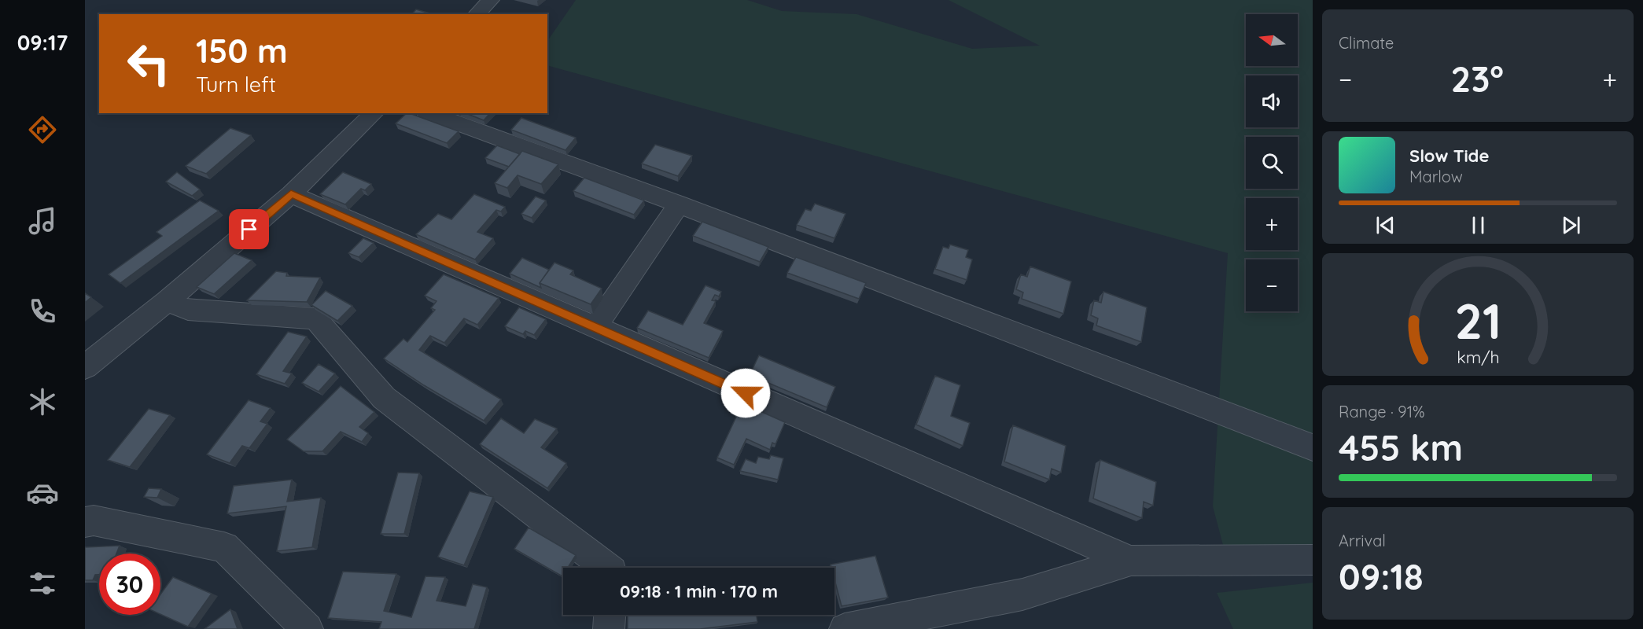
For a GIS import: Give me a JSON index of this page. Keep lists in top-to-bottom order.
{
  "north": "left",
  "page": {
    "tabs": "09:17",
    "tile": [
      "Climate",
      ["Range · 91%", "455 km"],
      ["Arrival", "09:18"]
    ],
    "map_buttons": ["+", "−"],
    "turn": ["150 m", "Turn left"],
    "heat": ["−", "23°", "+"],
    "song": ["Slow Tide", "Marlow"],
    "limit": "30",
    "trip": "09:18 · 1 min · 170 m",
    "gauge": ["21", "km/h"]
  }
}
